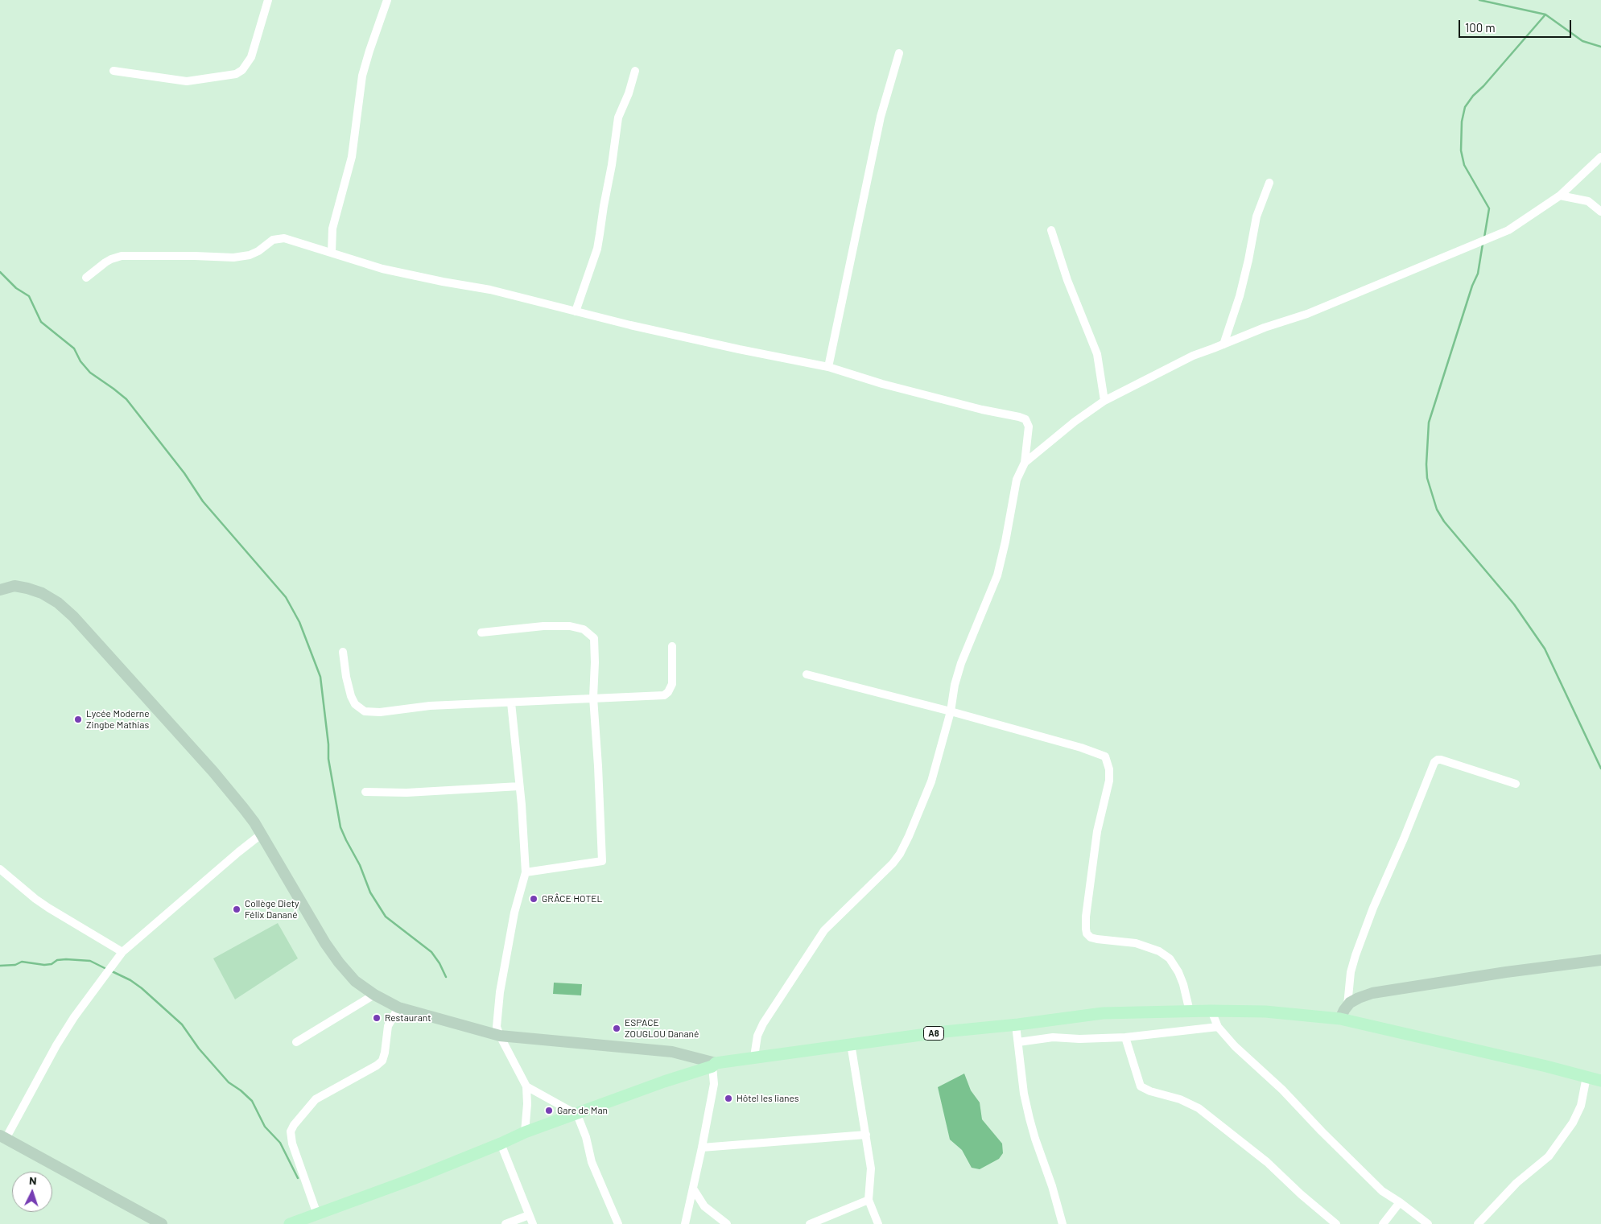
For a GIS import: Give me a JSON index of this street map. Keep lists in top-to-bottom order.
{
  "streets": {
    "main road": ["A8"]
  },
  "places": [
    "Lycée Moderne Zingbe Mathias",
    "GRÂCE HOTEL",
    "Collège Diety Félix Danané",
    "Restaurant",
    "ESPACE ZOUGLOU Danané",
    "Hôtel les lianes",
    "Gare de Man"
  ],
  "scale_bar": "100 m",
  "north": "top"
}
